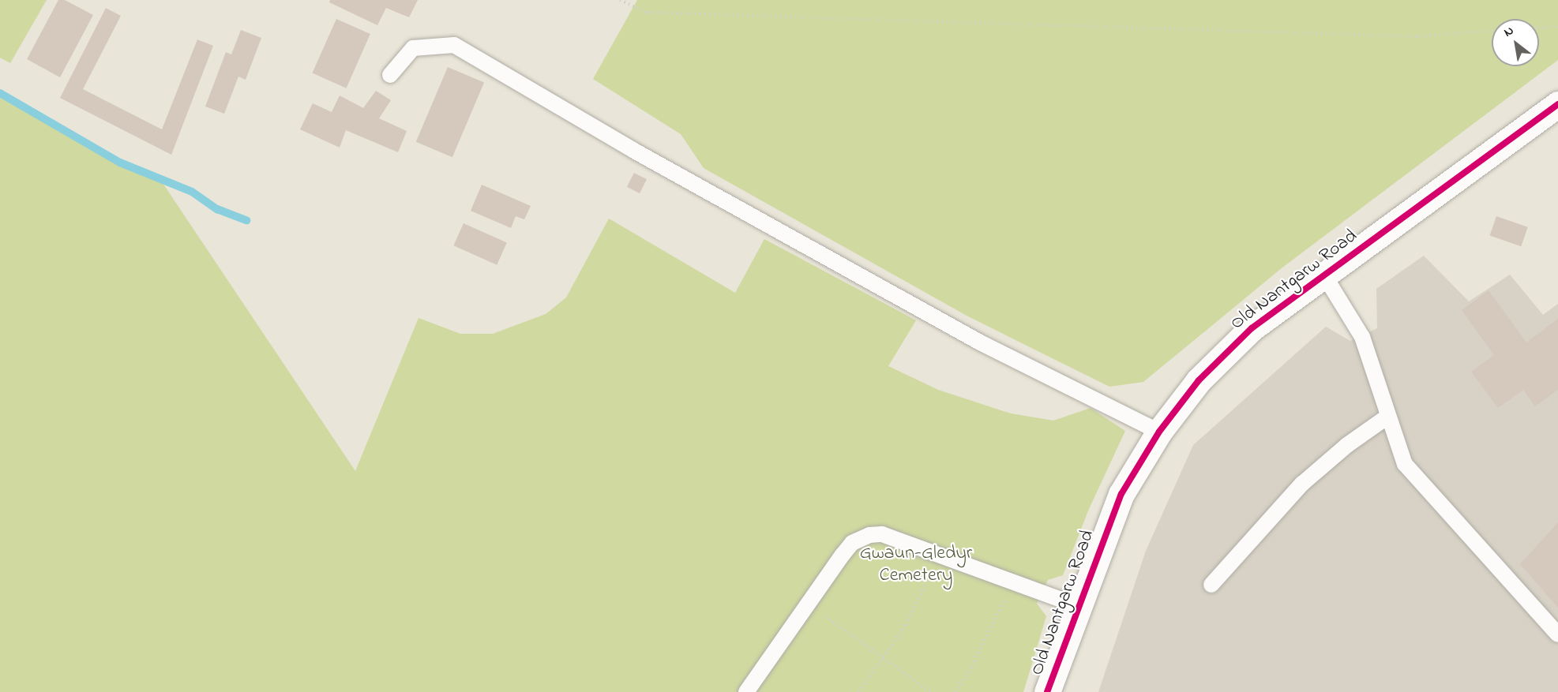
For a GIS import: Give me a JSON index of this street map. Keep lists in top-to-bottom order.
{
  "streets": {
    "street": ["Old Nantgarw Road"]
  },
  "parks": ["Gwaun-Gledyr Cemetery"],
  "north": "top left"
}
